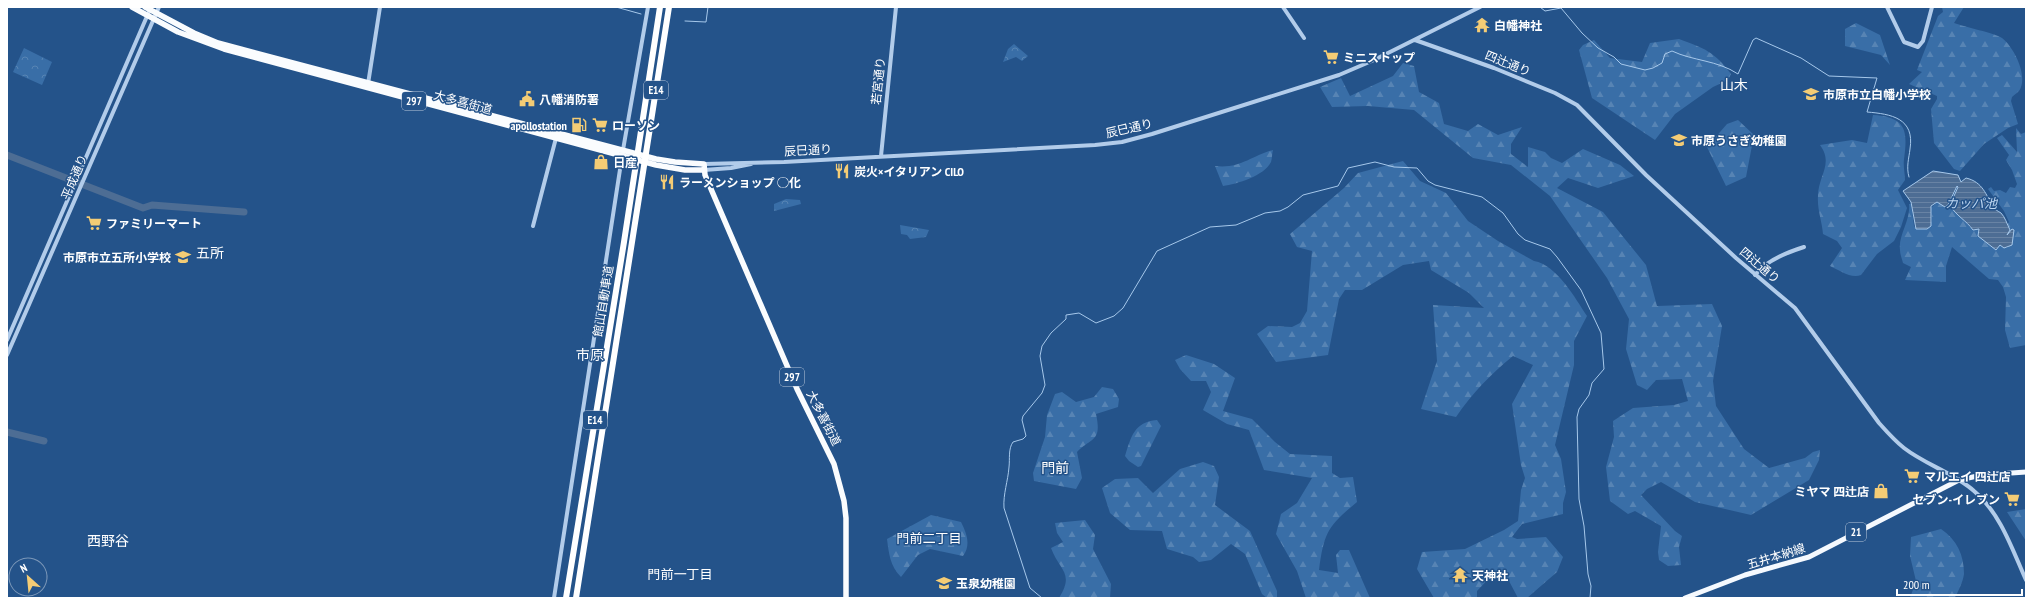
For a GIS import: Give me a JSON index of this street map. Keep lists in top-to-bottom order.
{
  "streets": {
    "highway": [
      "E14",
      "297",
      "大多喜街道",
      "館山自動車道"
    ],
    "main road": ["21", "五井本納線"],
    "street": [
      "四辻通り",
      "若宮通り",
      "辰巳通り",
      "平成通り"
    ]
  },
  "crossings": [
    ["四辻通り", "辰巳通り"],
    ["四辻通り", "五井本納線"],
    ["若宮通り", "辰巳通り"],
    ["大多喜街道", "辰巳通り"],
    ["大多喜街道", "平成通り"]
  ],
  "districts": [
    "山木",
    "五所",
    "市原",
    "門前",
    "門前二丁目",
    "西野谷",
    "門前一丁目"
  ],
  "water": ["カッパ池"],
  "places": {
    "temple": ["白幡神社", "天神社"],
    "supermarket": [
      "ミニストップ",
      "ローソン",
      "ファミリーマート",
      "マルエイ 四辻店",
      "セブン-イレブン"
    ],
    "school or university": [
      "市原市立白幡小学校",
      "市原うさぎ幼稚園",
      "市原市立五所小学校",
      "玉泉幼稚園"
    ],
    "public building": ["八幡消防署"],
    "fuel station": ["apollostation"],
    "shop": ["日産", "ミヤマ 四辻店"],
    "restaurant": ["炭火×イタリアン CILO", "ラーメンショップ ◯化"]
  },
  "scale_bar": "200 m",
  "north": "top left"
}
